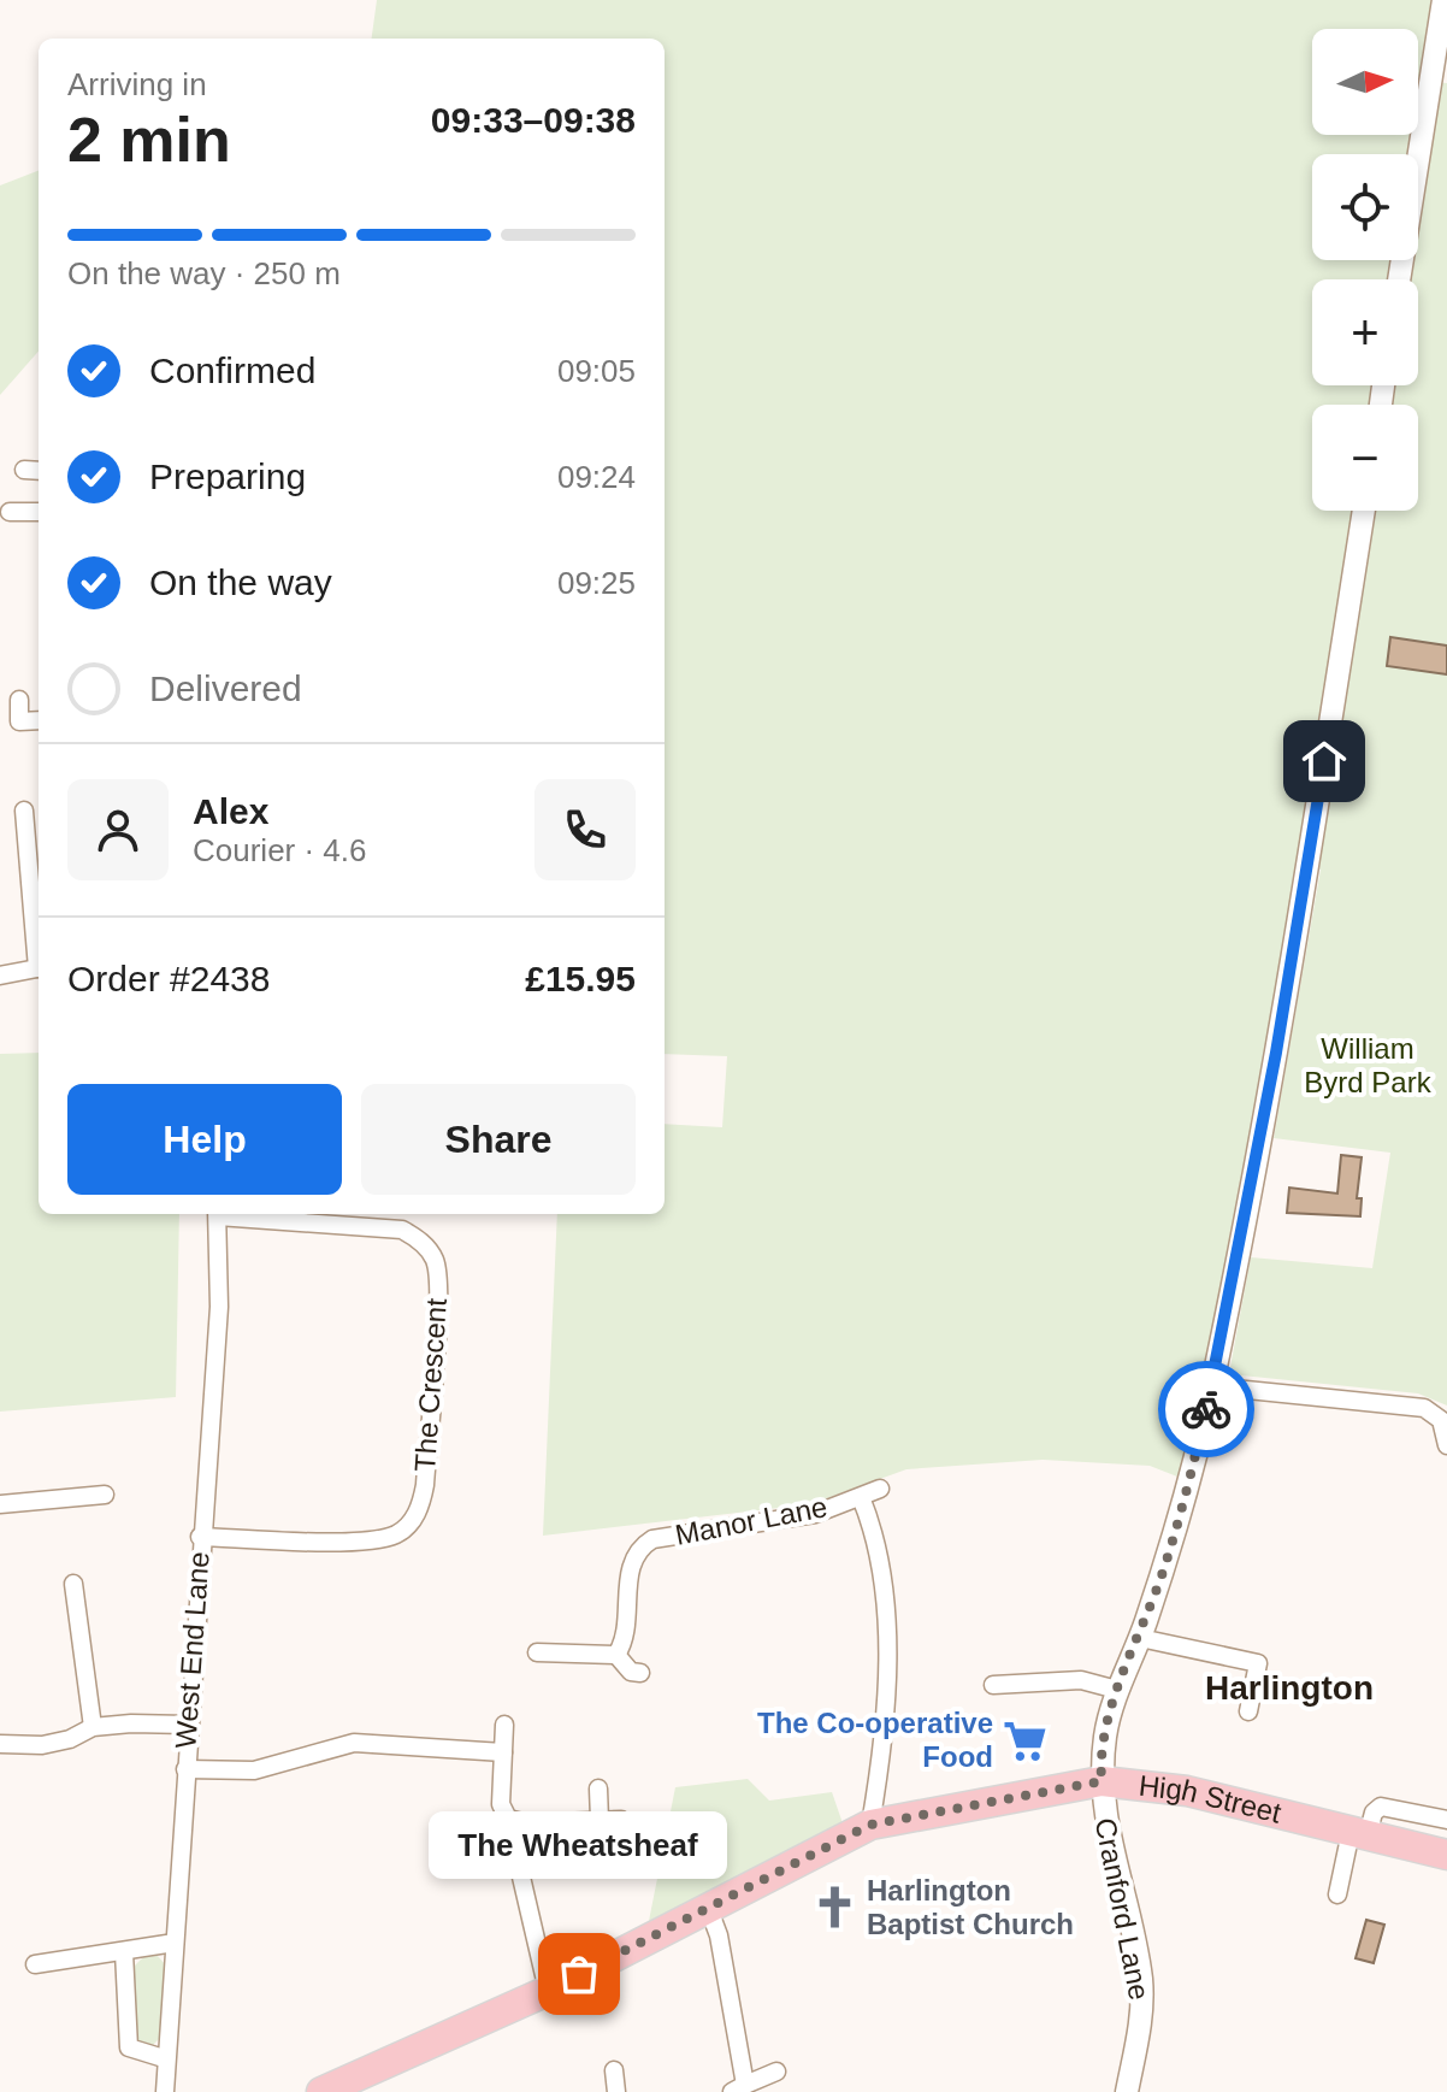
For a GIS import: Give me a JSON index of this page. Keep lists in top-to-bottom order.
{
  "streets": {
    "main road": ["High Street"],
    "street": [
      "The Crescent",
      "Manor Lane",
      "West End Lane",
      "Cranford Lane"
    ]
  },
  "crossings": [
    ["The Crescent", "West End Lane"],
    ["Manor Lane", "High Street"],
    ["High Street", "Cranford Lane"]
  ],
  "districts": ["Harlington"],
  "parks": ["William Byrd Park"],
  "places": {
    "supermarket": ["The Co-operative Food"],
    "church": ["Harlington Baptist Church"],
    "other": ["The Wheatsheaf"]
  },
  "north": "right",
  "page": {
    "map_buttons": ["+", "−"],
    "heading": ["2 min", "Arriving in", "09:33–09:38"],
    "panel": [
      "Alex",
      "Courier · 4.6",
      "Order #2438",
      "£15.95"
    ],
    "bar": "On the way · 250 m",
    "list": [
      ["Confirmed", "09:05"],
      ["Preparing", "09:24"],
      ["On the way", "09:25"],
      "Delivered"
    ],
    "buttons": ["Help", "Share"],
    "bubble": "The Wheatsheaf"
  }
}
